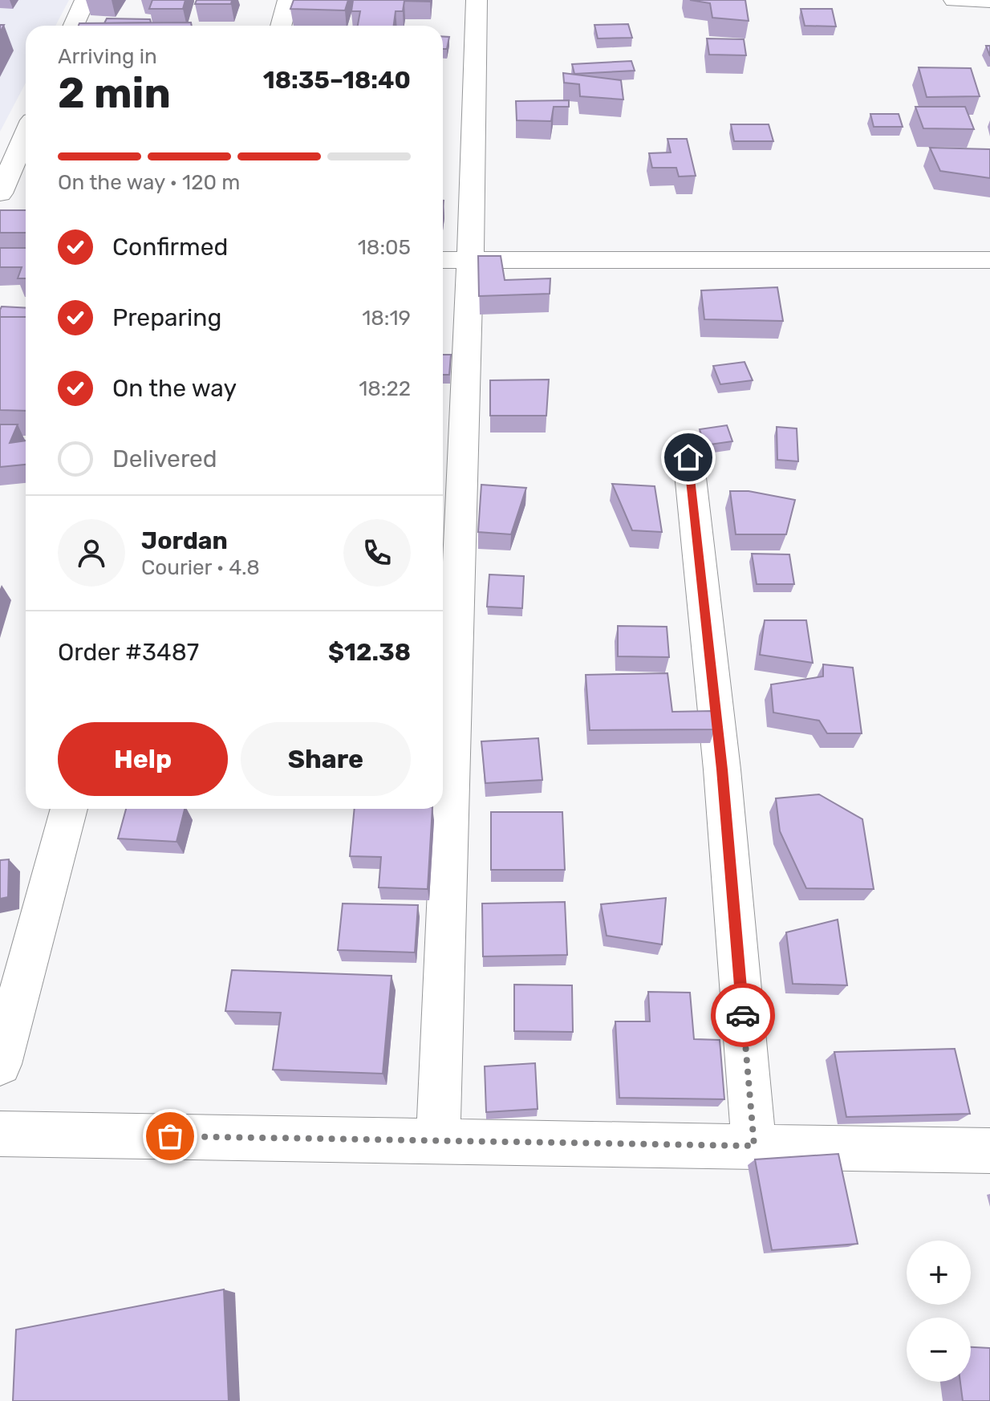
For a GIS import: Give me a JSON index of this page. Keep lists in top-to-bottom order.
{
  "page": {
    "heading": ["2 min", "Arriving in", "18:35–18:40"],
    "panel": [
      "Jordan",
      "Courier · 4.8",
      "Order #3487",
      "$12.38"
    ],
    "bar": "On the way · 120 m",
    "list": [
      ["Confirmed", "18:05"],
      ["Preparing", "18:19"],
      ["On the way", "18:22"],
      "Delivered"
    ],
    "buttons": ["Help", "Share"],
    "map_buttons": ["+", "−"]
  }
}
